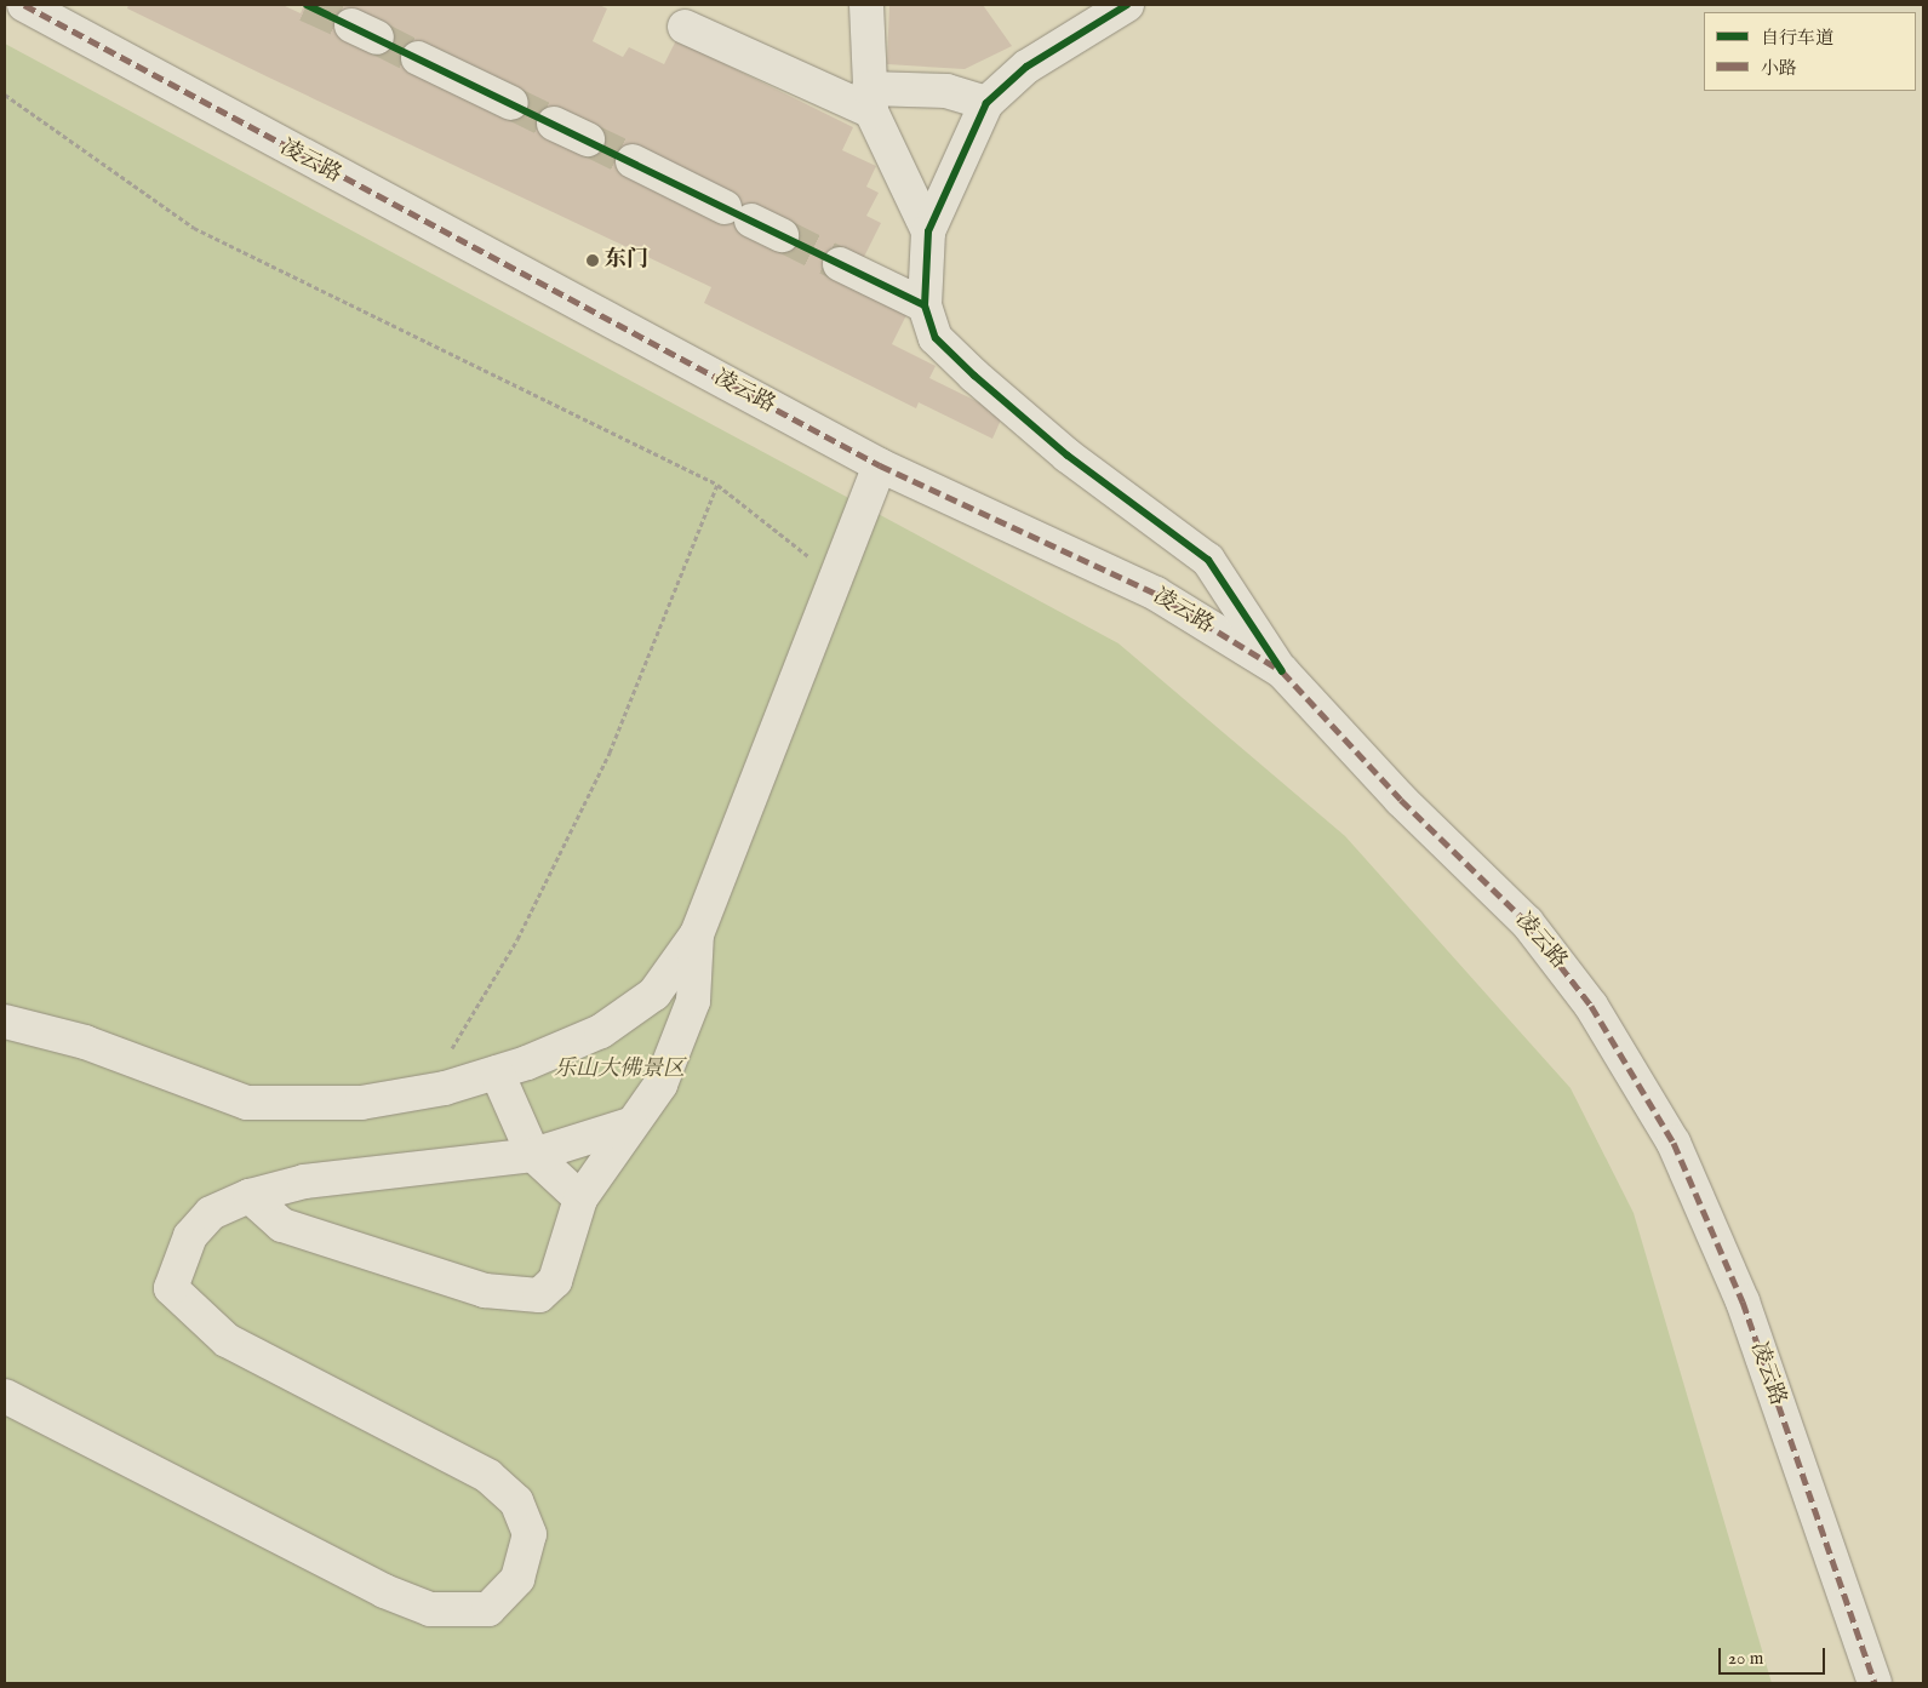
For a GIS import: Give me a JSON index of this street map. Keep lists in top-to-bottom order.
{
  "streets": {
    "street": ["凌云路"]
  },
  "parks": ["乐山大佛景区"],
  "places": ["东门"],
  "legend": ["自行车道", "小路"],
  "scale_bar": "20 m"
}
